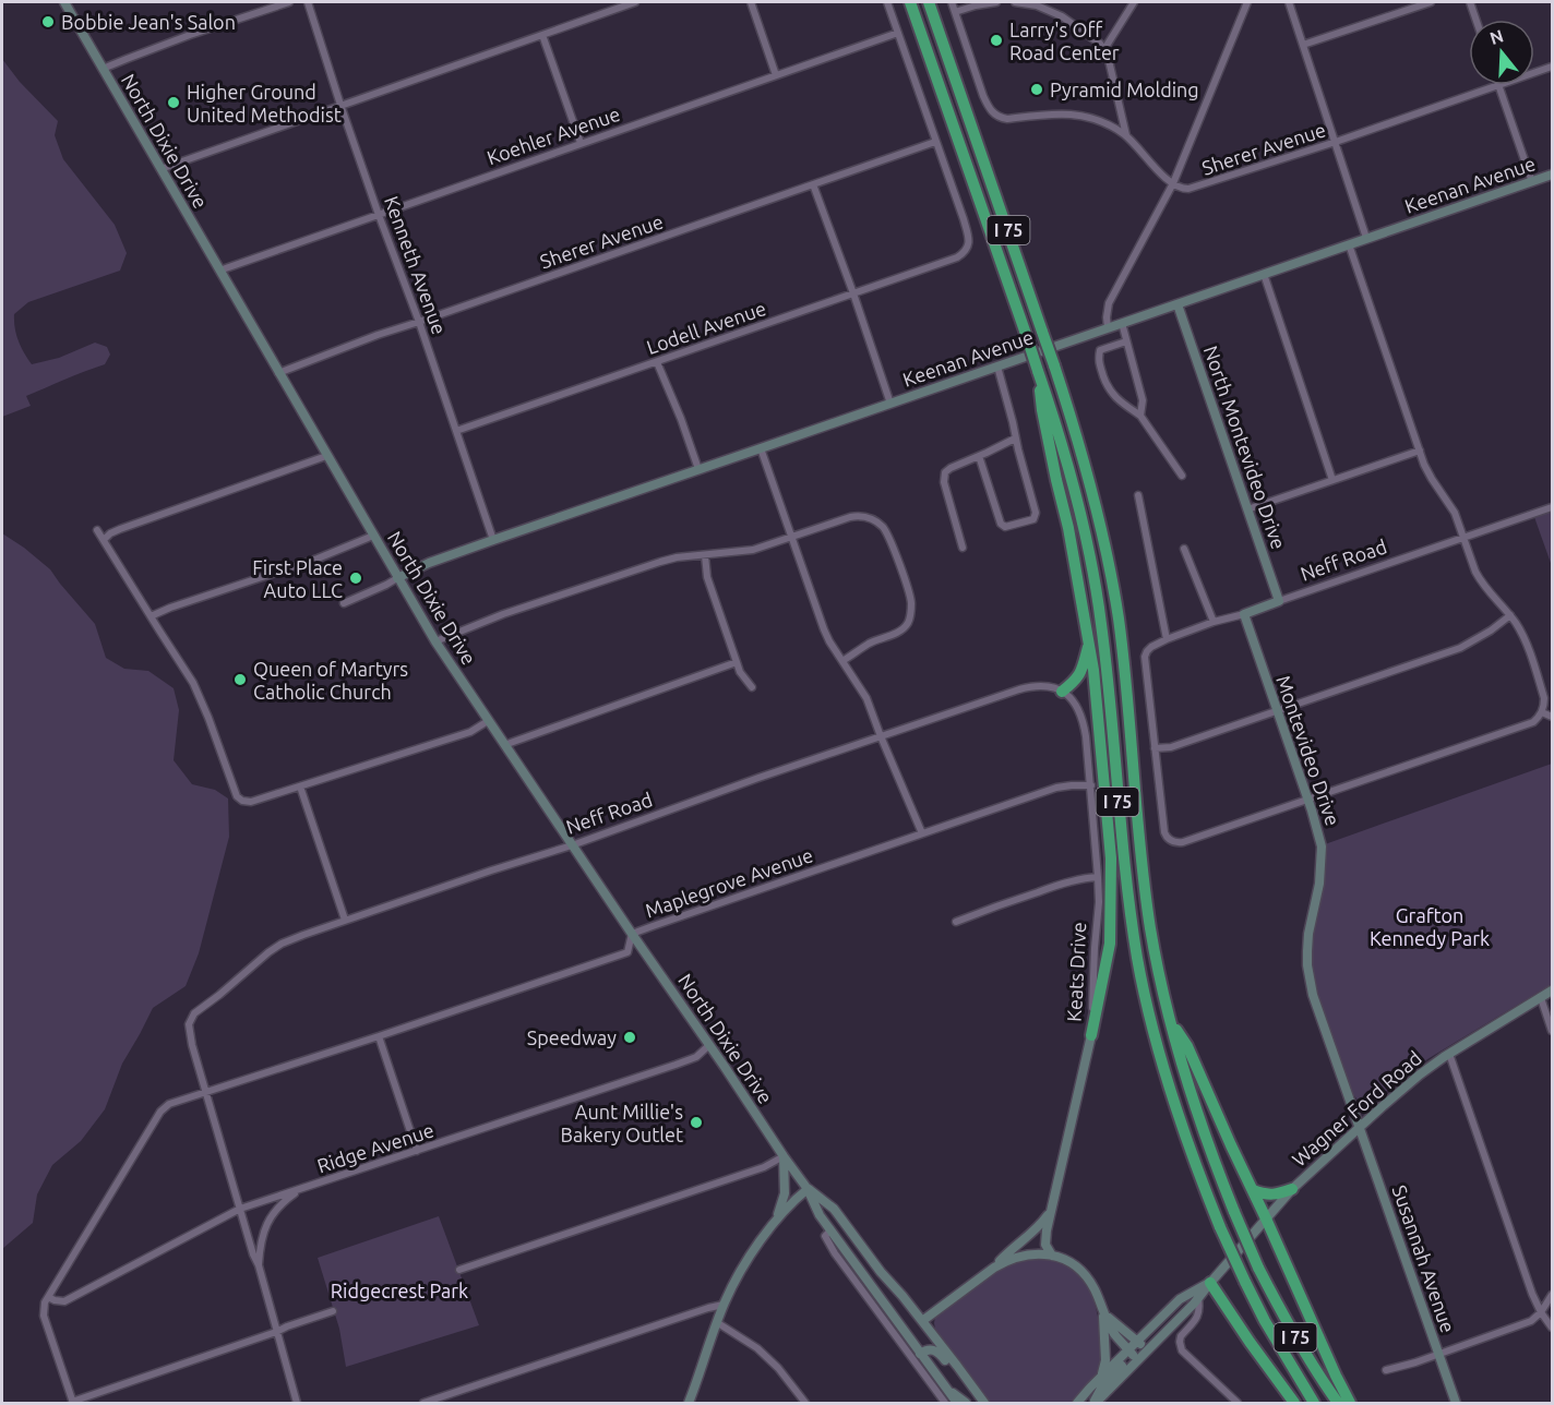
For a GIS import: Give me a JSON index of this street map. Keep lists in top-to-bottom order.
{
  "streets": {
    "highway": ["I 75"],
    "main road": [
      "North Dixie Drive",
      "Keenan Avenue",
      "North Montevideo Drive",
      "Neff Road",
      "Montevideo Drive",
      "Keats Drive",
      "Wagner Ford Road",
      "Susannah Avenue"
    ],
    "street": [
      "Koehler Avenue",
      "Sherer Avenue",
      "Kenneth Avenue",
      "Lodell Avenue",
      "Maplegrove Avenue",
      "Ridge Avenue"
    ]
  },
  "crossings": [
    ["Koehler Avenue", "North Dixie Drive"],
    ["Koehler Avenue", "Kenneth Avenue"],
    ["North Dixie Drive", "Sherer Avenue"],
    ["North Dixie Drive", "Keenan Avenue"],
    ["North Dixie Drive", "Neff Road"],
    ["North Dixie Drive", "Maplegrove Avenue"],
    ["North Dixie Drive", "Ridge Avenue"],
    ["Sherer Avenue", "Kenneth Avenue"],
    ["Sherer Avenue", "Lodell Avenue"],
    ["Keenan Avenue", "Kenneth Avenue"],
    ["Keenan Avenue", "North Montevideo Drive"],
    ["Kenneth Avenue", "Lodell Avenue"],
    ["North Montevideo Drive", "Neff Road"],
    ["Neff Road", "Montevideo Drive"],
    ["Neff Road", "Maplegrove Avenue"],
    ["Neff Road", "Keats Drive"],
    ["Montevideo Drive", "Wagner Ford Road"],
    ["Montevideo Drive", "Susannah Avenue"],
    ["Maplegrove Avenue", "Keats Drive"],
    ["Maplegrove Avenue", "Ridge Avenue"],
    ["Wagner Ford Road", "Susannah Avenue"]
  ],
  "parks": ["Grafton Kennedy Park", "Ridgecrest Park"],
  "places": [
    "Bobbie Jean's Salon",
    "Larry's Off Road Center",
    "Pyramid Molding",
    "Higher Ground United Methodist",
    "First Place Auto LLC",
    "Queen of Martyrs Catholic Church",
    "Speedway",
    "Aunt Millie's Bakery Outlet"
  ],
  "north": "top"
}
